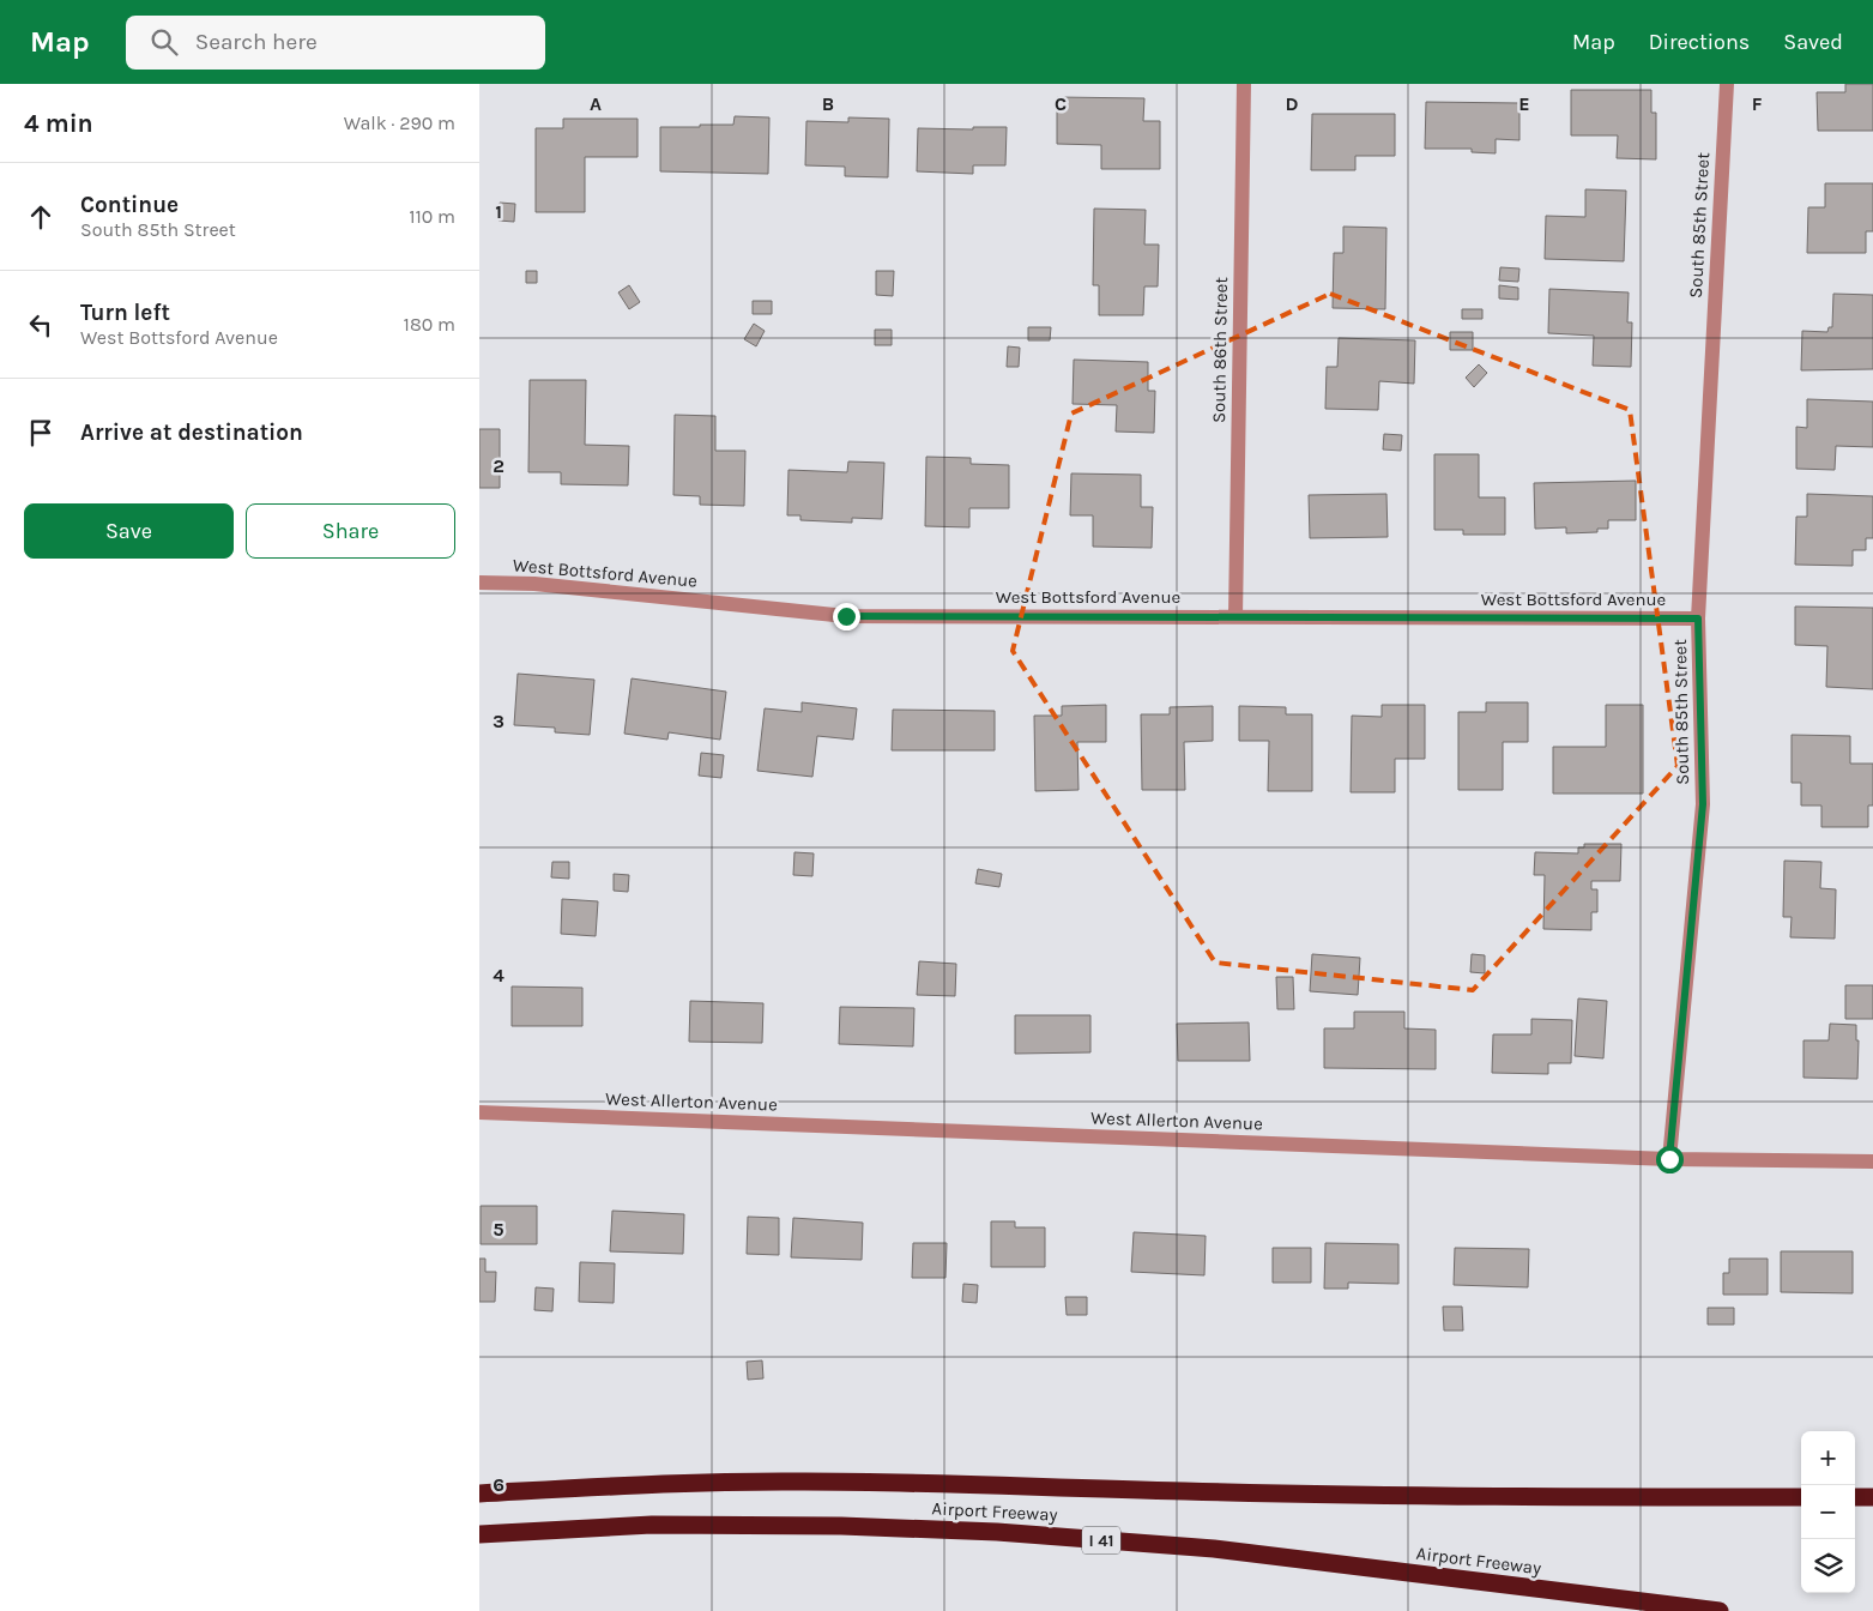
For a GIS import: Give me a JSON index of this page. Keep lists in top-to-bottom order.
{
  "streets": {
    "highway": ["Airport Freeway", "I 41"],
    "street": [
      "South 85th Street",
      "South 86th Street",
      "West Bottsford Avenue",
      "West Allerton Avenue"
    ]
  },
  "crossings": [
    ["South 85th Street", "West Bottsford Avenue"],
    ["South 85th Street", "West Allerton Avenue"],
    ["South 86th Street", "West Bottsford Avenue"]
  ],
  "page": {
    "header": "Map",
    "search": "Search here",
    "nav": ["Map", "Directions", "Saved"],
    "heading": ["4 min", "Walk · 290 m"],
    "list": [
      ["Continue", "South 85th Street", "110 m"],
      ["Turn left", "West Bottsford Avenue", "180 m"],
      "Arrive at destination"
    ],
    "buttons": ["Save", "Share"],
    "map_buttons": ["+", "−"]
  },
  "grid": {
    "columns": [
      "A",
      "B",
      "C",
      "D",
      "E",
      "F"
    ],
    "rows": [
      "1",
      "2",
      "3",
      "4",
      "5",
      "6"
    ]
  }
}
